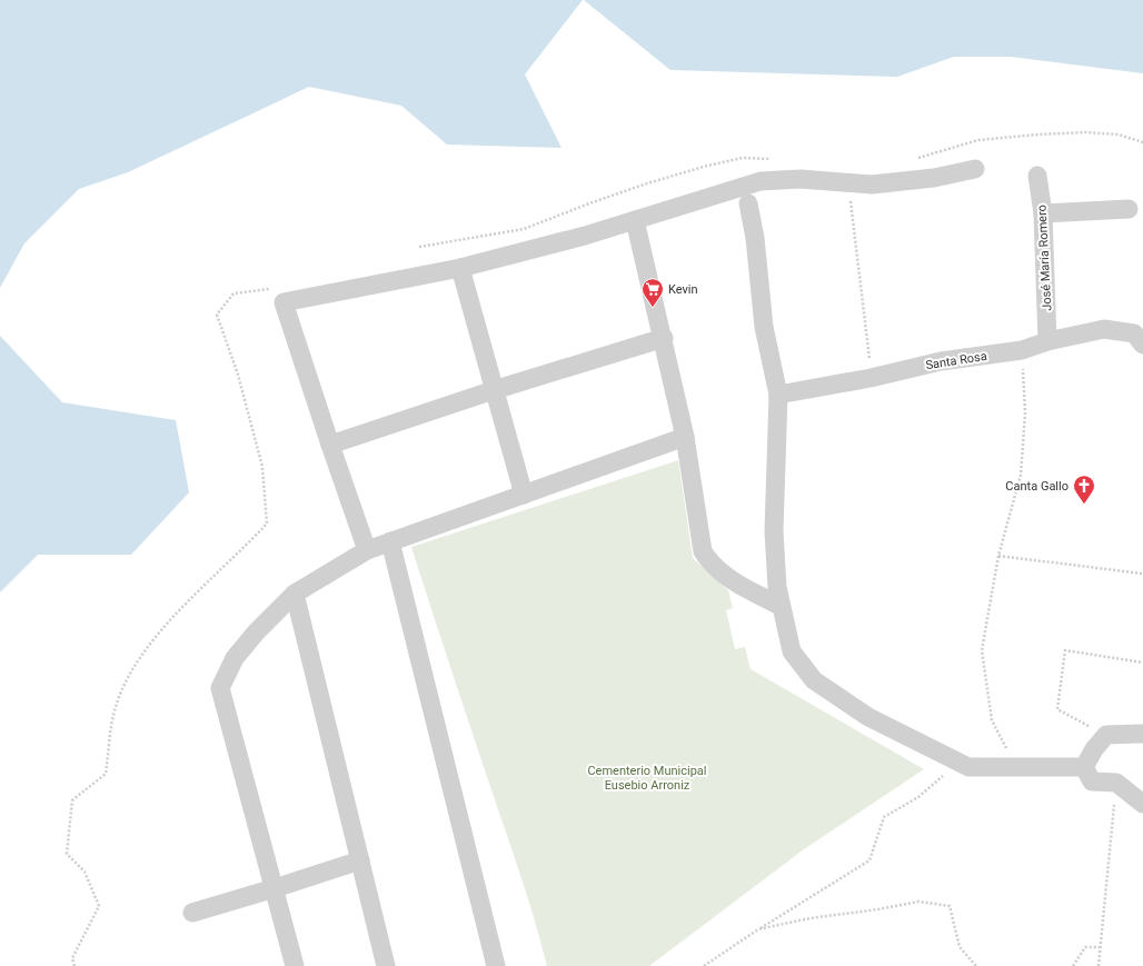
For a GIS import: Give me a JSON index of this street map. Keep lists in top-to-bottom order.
{
  "streets": {
    "street": ["José María Romero", "Santa Rosa"]
  },
  "crossings": [
    ["José María Romero", "Santa Rosa"]
  ],
  "parks": ["Cementerio Municipal Eusebio Arroniz"],
  "places": {
    "supermarket": ["Kevin"],
    "church": ["Canta Gallo"]
  }
}
